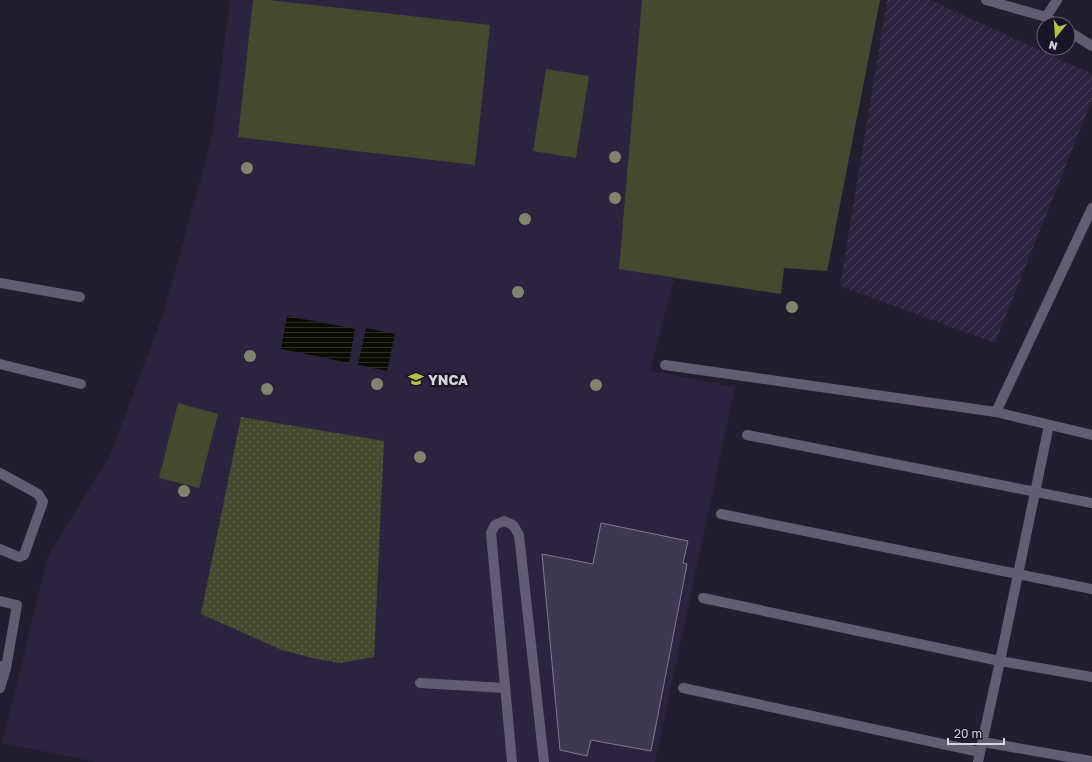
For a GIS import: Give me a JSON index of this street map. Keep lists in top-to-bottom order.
{
  "places": {
    "school or university": ["YNCA"]
  },
  "scale_bar": "20 m",
  "north": "bottom"
}
